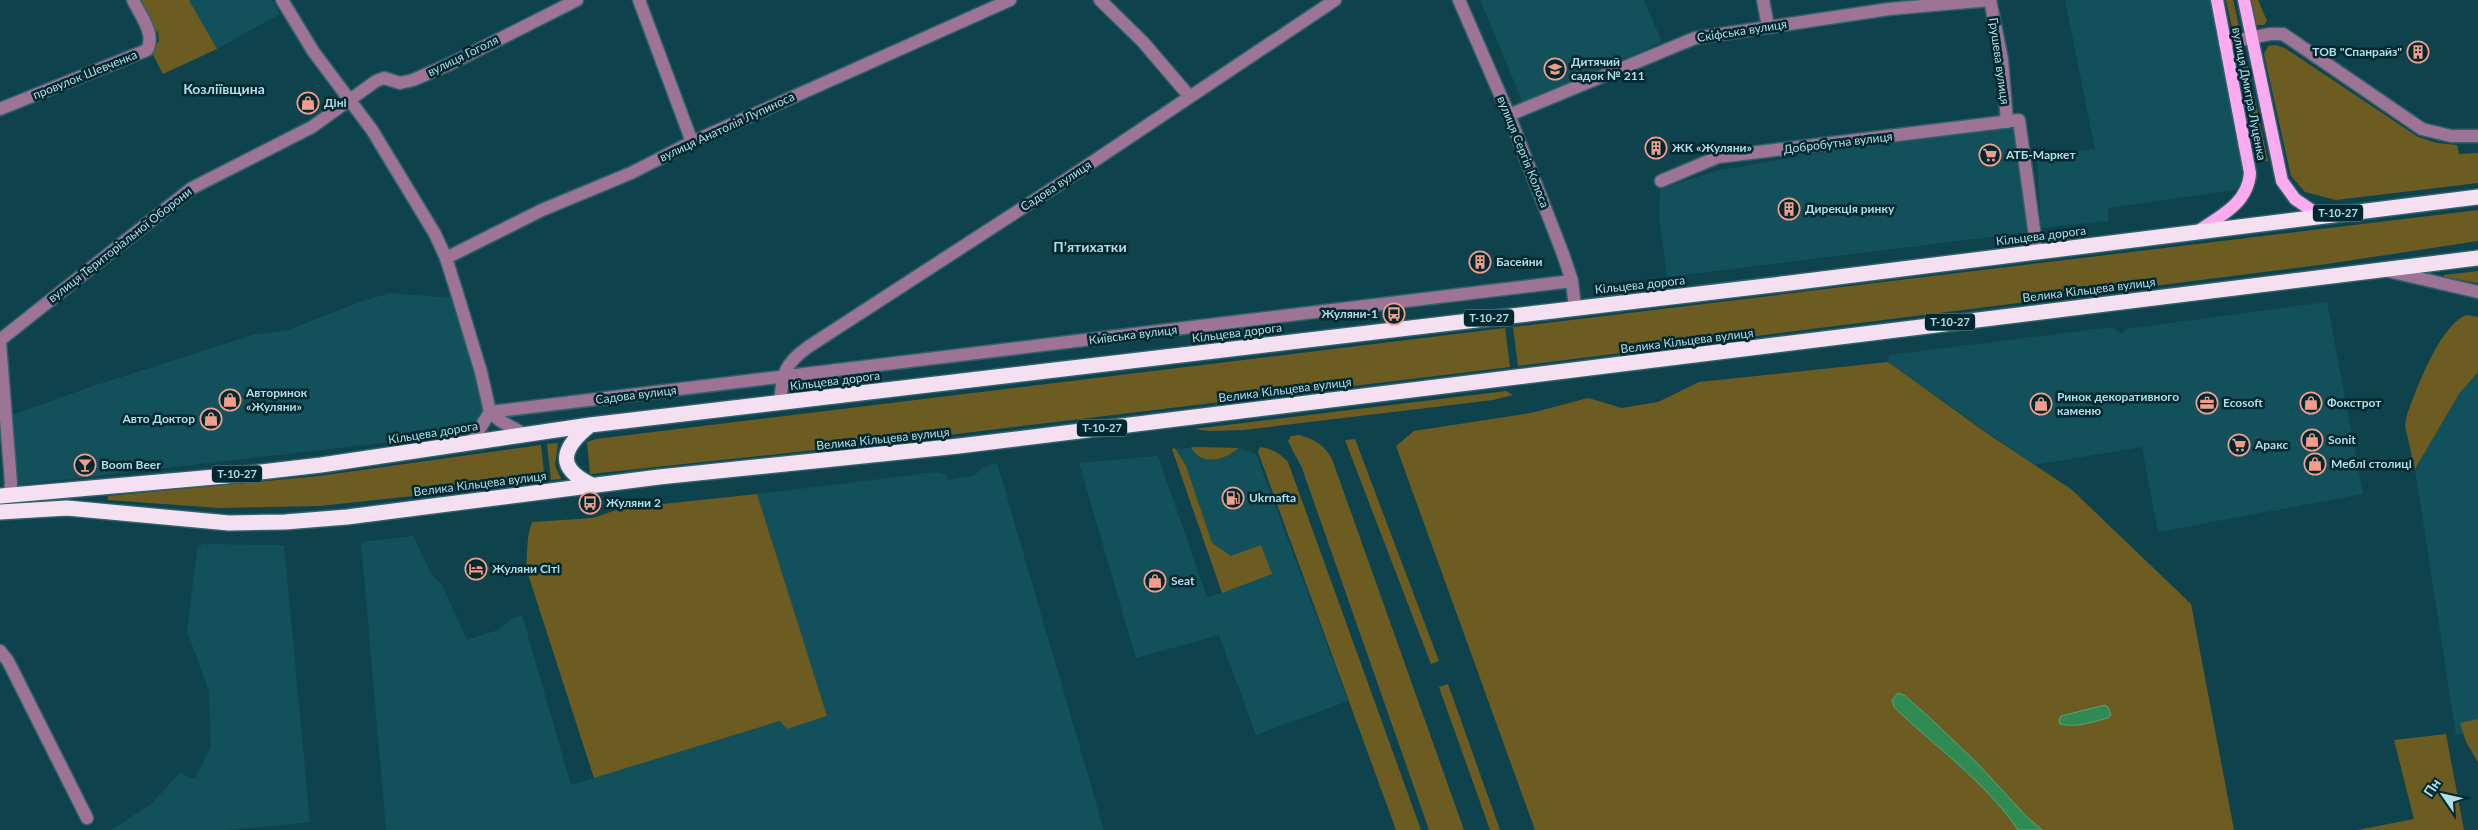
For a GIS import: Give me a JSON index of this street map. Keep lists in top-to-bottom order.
{
  "streets": {
    "highway": ["Т-10-27", "Кільцева дорога", "Велика Кільцева вулиця"],
    "main road": ["вулиця Дмитра Луценка"],
    "street": [
      "Скіфська вулиця",
      "вулиця Гоголя",
      "Грушева вулиця",
      "провулок Шевченка",
      "вулиця Анатолія Лупиноса",
      "Добробутна вулиця",
      "вулиця Сергія Колоса",
      "Садова вулиця",
      "вулиця Територіальної Оборони",
      "Київська вулиця"
    ]
  },
  "crossings": [
    ["Скіфська вулиця", "Грушева вулиця"],
    ["Скіфська вулиця", "вулиця Сергія Колоса"],
    ["вулиця Гоголя", "вулиця Територіальної Оборони"],
    ["Грушева вулиця", "Добробутна вулиця"],
    ["Грушева вулиця", "Кільцева дорога"],
    ["вулиця Дмитра Луценка", "Кільцева дорога"],
    ["вулиця Сергія Колоса", "Кільцева дорога"],
    ["вулиця Сергія Колоса", "Київська вулиця"],
    ["Садова вулиця", "Кільцева дорога"],
    ["Садова вулиця", "Київська вулиця"],
    ["Т-10-27", "Велика Кільцева вулиця"],
    ["Кільцева дорога", "вулиця Територіальної Оборони"]
  ],
  "districts": ["Козліївщина", "Пʼятихатки"],
  "places": {
    "building": [
      "ТОВ \"Спанрайз\"",
      "ЖК «Жуляни»",
      "Дирекція ринку",
      "Басейни"
    ],
    "school or university": ["Дитячий садок № 211"],
    "shop": [
      "Діні",
      "Авторинок «Жуляни»",
      "Фокстрот",
      "Ринок декоративного каменю",
      "Авто Доктор",
      "Sonit",
      "Меблі столиці",
      "Seat"
    ],
    "supermarket": ["АТБ-Маркет", "Аракс"],
    "bus stop": ["Жуляни-1", "Жуляни 2"],
    "office": ["Ecosoft"],
    "bar": ["Boom Beer"],
    "fuel station": ["Ukrnafta"],
    "hotel": ["Жуляни Сіті"]
  },
  "north": "top left"
}
